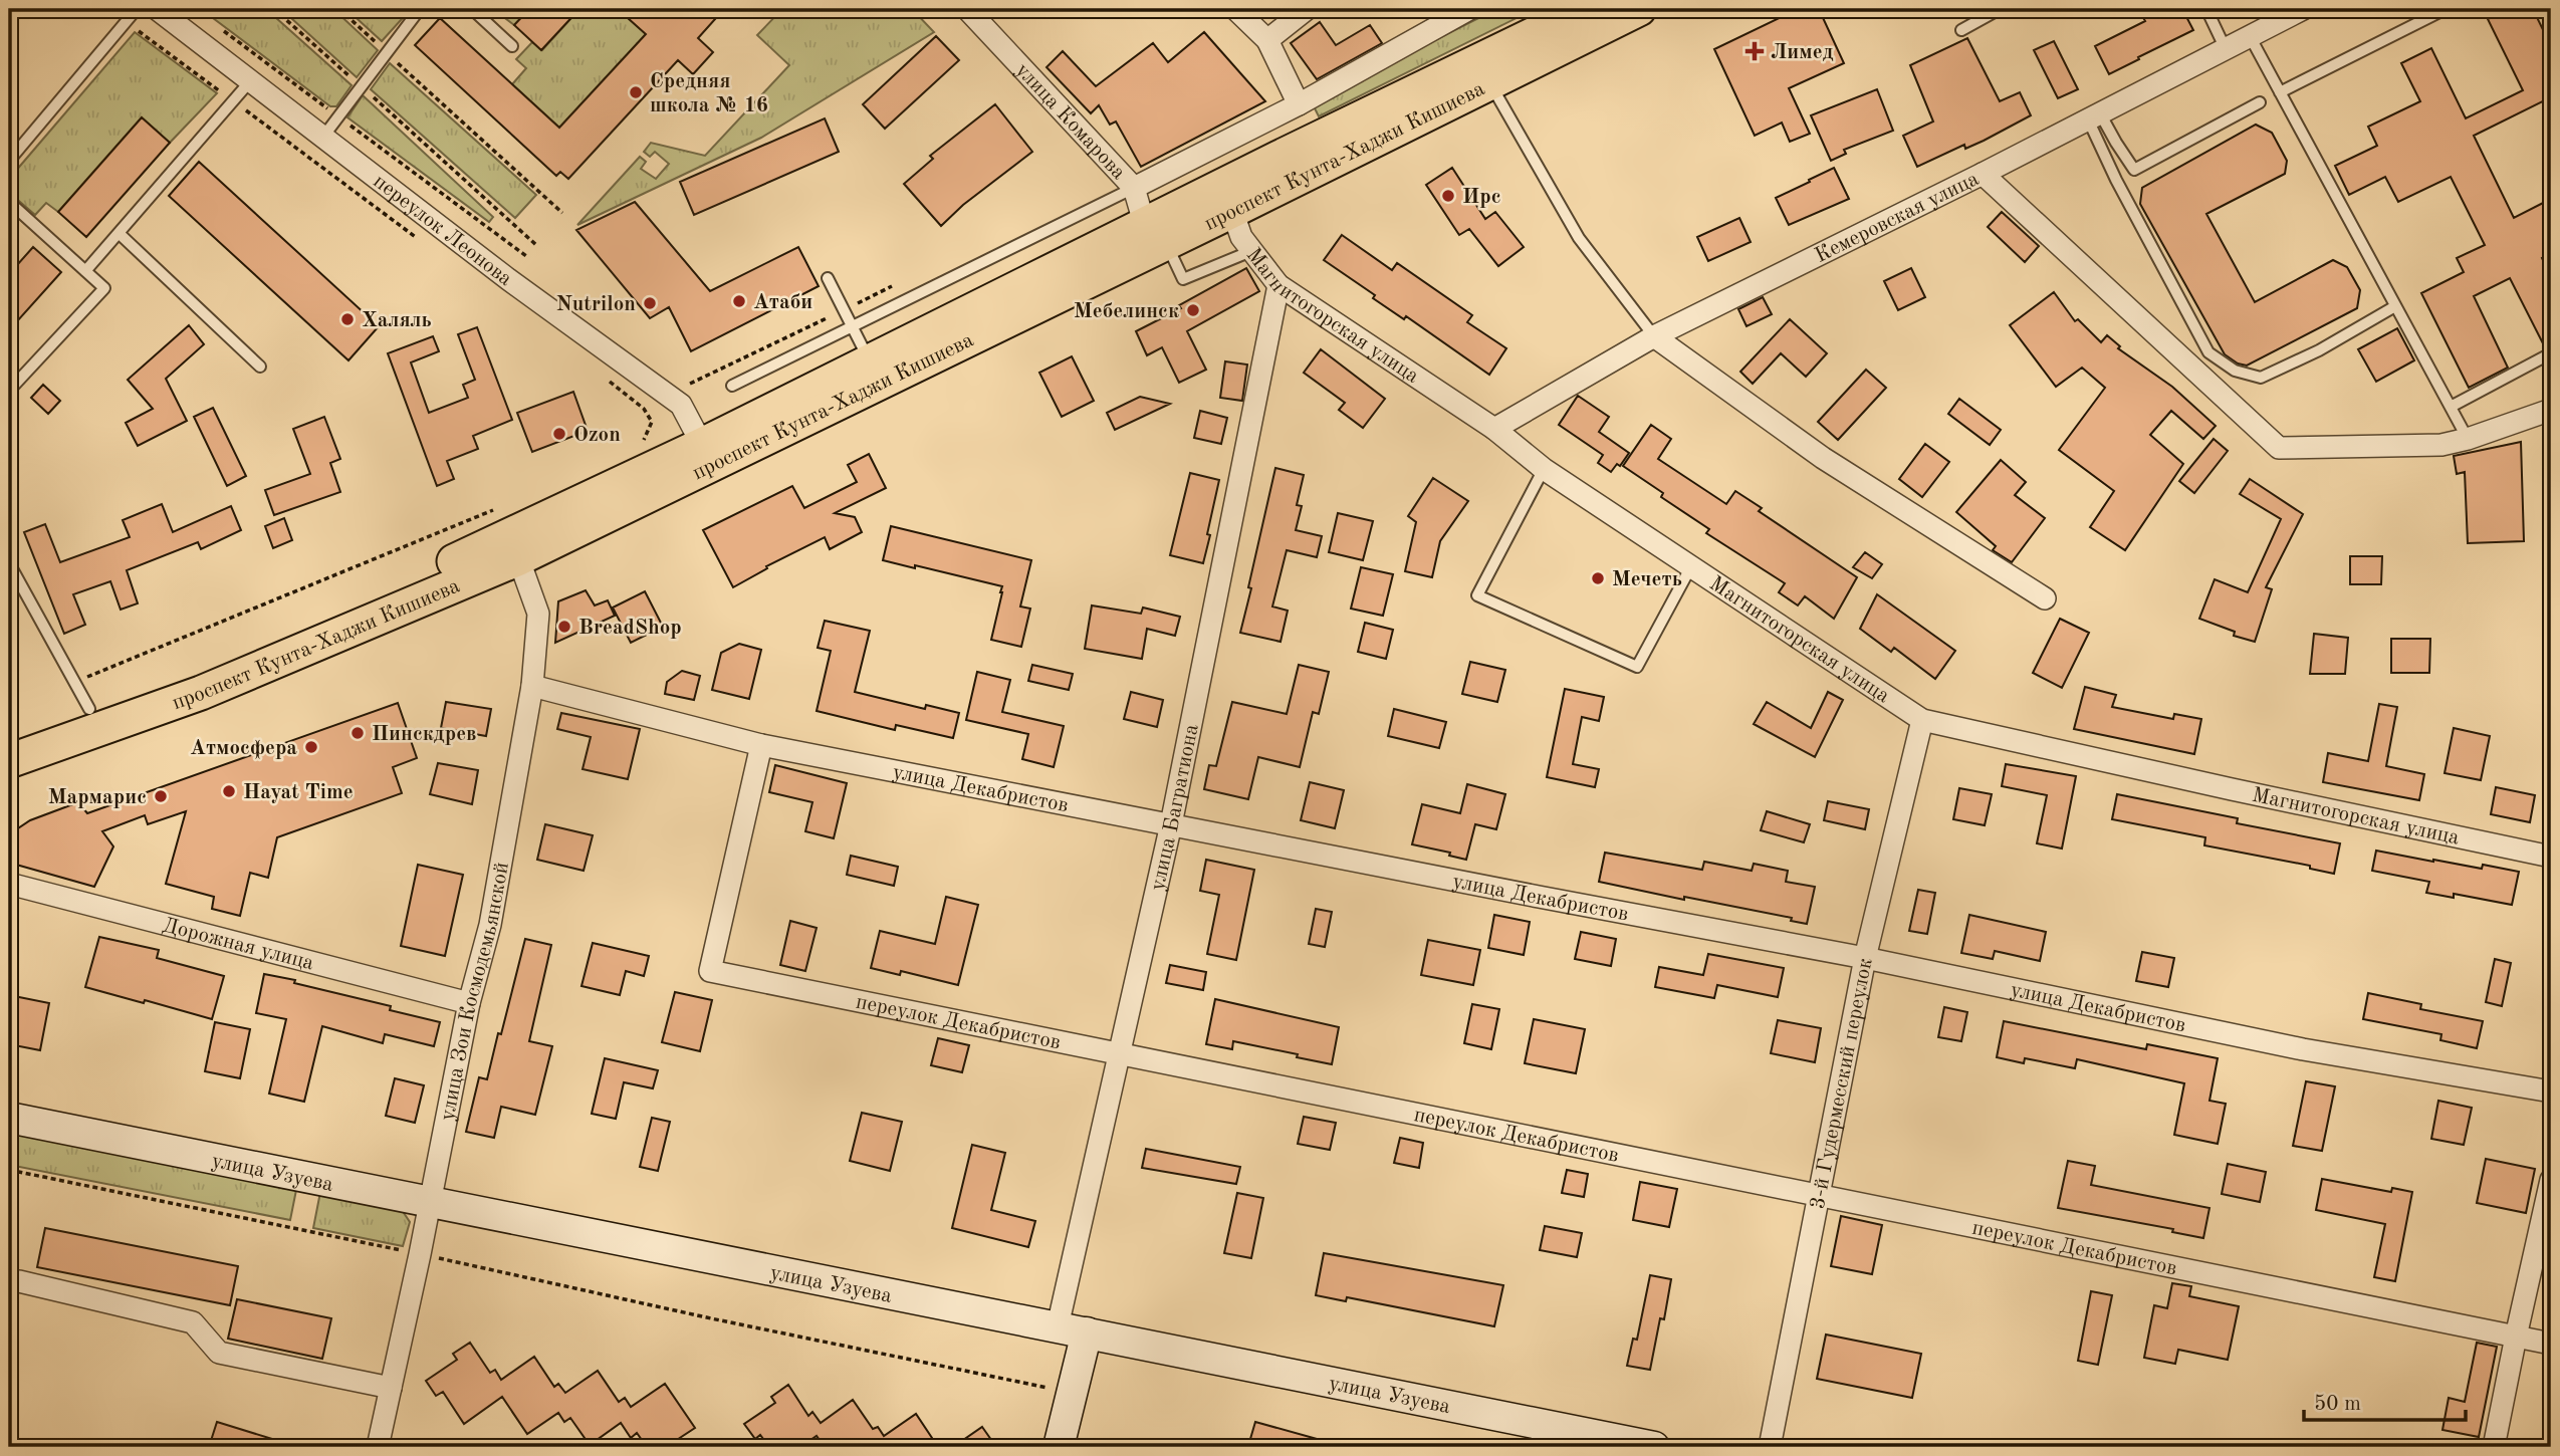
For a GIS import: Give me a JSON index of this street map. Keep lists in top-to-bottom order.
{
  "streets": {
    "main road": ["проспект Кунта-Хаджи Кишиева", "улица Узуева"],
    "street": [
      "улица Комарова",
      "Кемеровская улица",
      "переулок Леонова",
      "Магнитогорская улица",
      "улица Декабристов",
      "улица Багратиона",
      "Дорожная улица",
      "улица Зои Космодемьянской",
      "переулок Декабристов",
      "3-й Гудермесский переулок"
    ]
  },
  "crossings": [
    ["улица Комарова", "проспект Кунта-Хаджи Кишиева"],
    ["проспект Кунта-Хаджи Кишиева", "переулок Леонова"],
    ["проспект Кунта-Хаджи Кишиева", "Магнитогорская улица"],
    ["проспект Кунта-Хаджи Кишиева", "улица Зои Космодемьянской"],
    ["Кемеровская улица", "Магнитогорская улица"],
    ["Магнитогорская улица", "улица Багратиона"],
    ["Магнитогорская улица", "3-й Гудермесский переулок"],
    ["улица Декабристов", "улица Багратиона"],
    ["улица Декабристов", "улица Зои Космодемьянской"],
    ["улица Декабристов", "переулок Декабристов"],
    ["улица Декабристов", "3-й Гудермесский переулок"],
    ["улица Багратиона", "переулок Декабристов"],
    ["улица Багратиона", "улица Узуева"],
    ["Дорожная улица", "улица Зои Космодемьянской"],
    ["улица Зои Космодемьянской", "улица Узуева"],
    ["переулок Декабристов", "3-й Гудермесский переулок"]
  ],
  "places": {
    "health": ["Лимед"],
    "other": [
      "Средняя школа № 16",
      "Ирс",
      "Атаби",
      "Nutrilon",
      "Мебелинск",
      "Халяль",
      "Ozon",
      "Мечеть",
      "BreadShop",
      "Пинскдрев",
      "Атмосфера",
      "Hayat Time",
      "Мармарис"
    ]
  },
  "scale_bar": "50 m"
}
